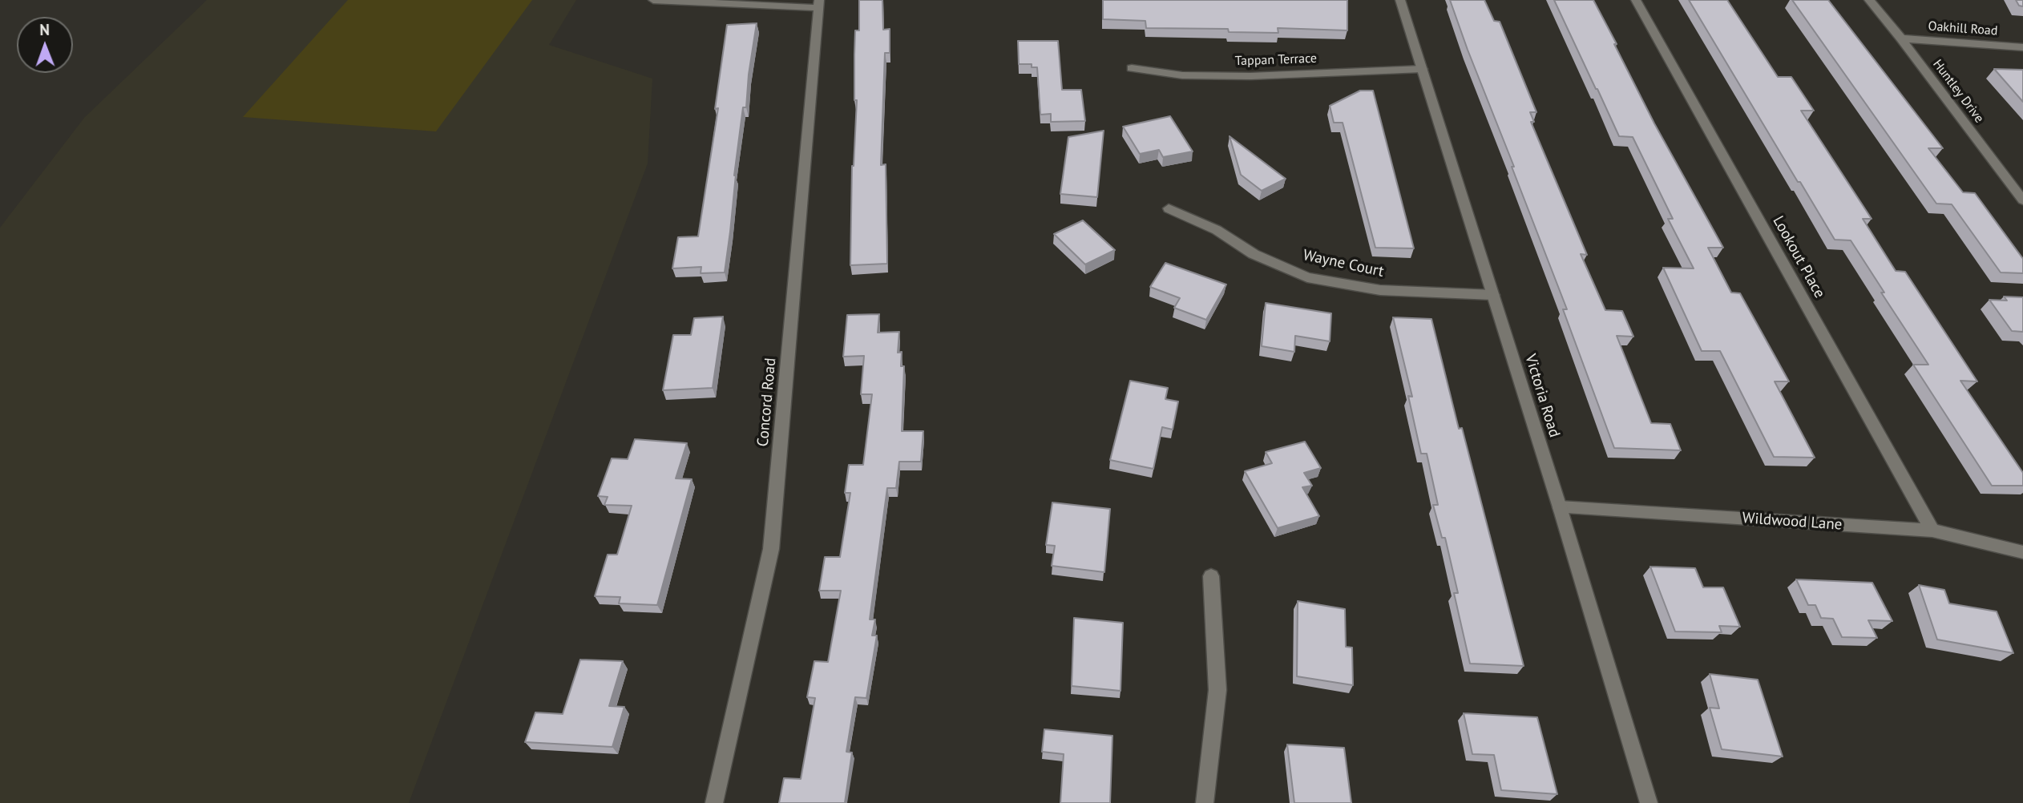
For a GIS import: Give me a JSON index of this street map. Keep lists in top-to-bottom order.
{
  "streets": {
    "street": [
      "Oakhill Road",
      "Tappan Terrace",
      "Huntley Drive",
      "Lookout Place",
      "Wayne Court",
      "Victoria Road",
      "Concord Road",
      "Wildwood Lane"
    ]
  },
  "crossings": [
    ["Oakhill Road", "Huntley Drive"],
    ["Tappan Terrace", "Victoria Road"],
    ["Lookout Place", "Wildwood Lane"],
    ["Wayne Court", "Victoria Road"],
    ["Victoria Road", "Wildwood Lane"]
  ],
  "north": "top"
}
